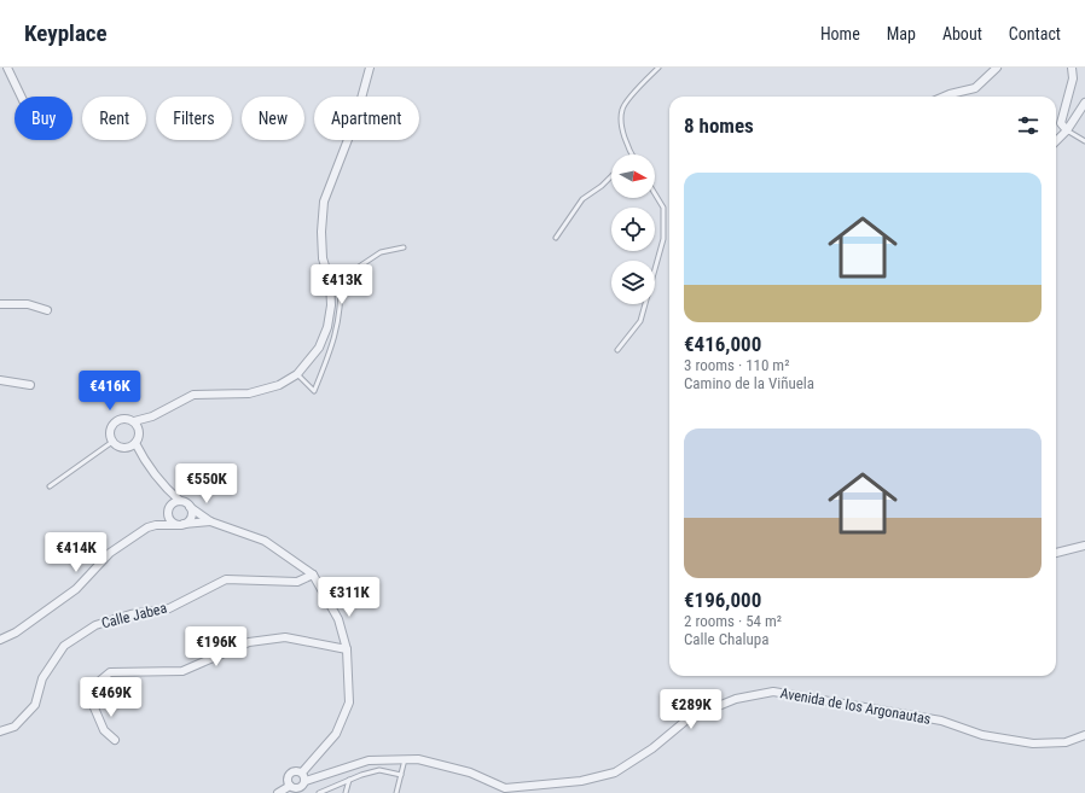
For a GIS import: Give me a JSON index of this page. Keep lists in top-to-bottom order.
{
  "streets": {
    "street": ["Calle Jabea", "Avenida de los Argonautas"]
  },
  "north": "right",
  "page": {
    "header": "Keyplace",
    "nav": [
      "Home",
      "Map",
      "About",
      "Contact"
    ],
    "chip": [
      "Buy",
      "Rent",
      "Filters",
      "New",
      "Apartment"
    ],
    "heading": "8 homes",
    "list": [
      {
        "name": "€416,000",
        "note": "3 rooms · 110 m² · Camino de la Viñuela"
      },
      {
        "name": "€196,000",
        "note": "2 rooms · 54 m² · Calle Chalupa"
      }
    ],
    "price": [
      "€413K",
      "€416K",
      "€550K",
      "€414K",
      "€311K",
      "€196K",
      "€469K",
      "€289K"
    ]
  }
}
